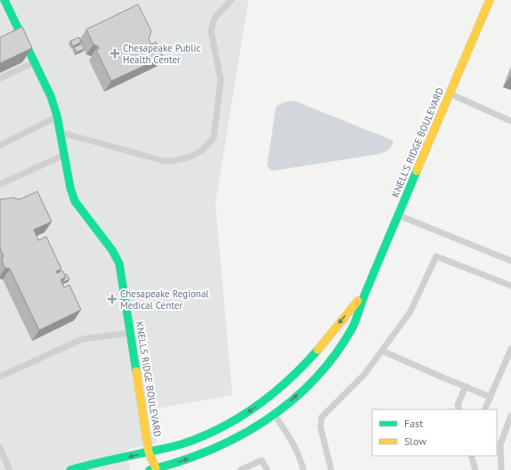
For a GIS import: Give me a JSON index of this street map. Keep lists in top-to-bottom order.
{
  "streets": {
    "street": ["KNELL'S RIDGE BOULEVARD", "KNELLS RIDGE BOULEVARD"]
  },
  "crossings": [
    ["KNELL'S RIDGE BOULEVARD", "KNELLS RIDGE BOULEVARD"]
  ],
  "places": {
    "health": ["Chesapeake Public Health Center", "Chesapeake Regional Medical Center"]
  },
  "legend": ["Fast", "Slow"]
}
